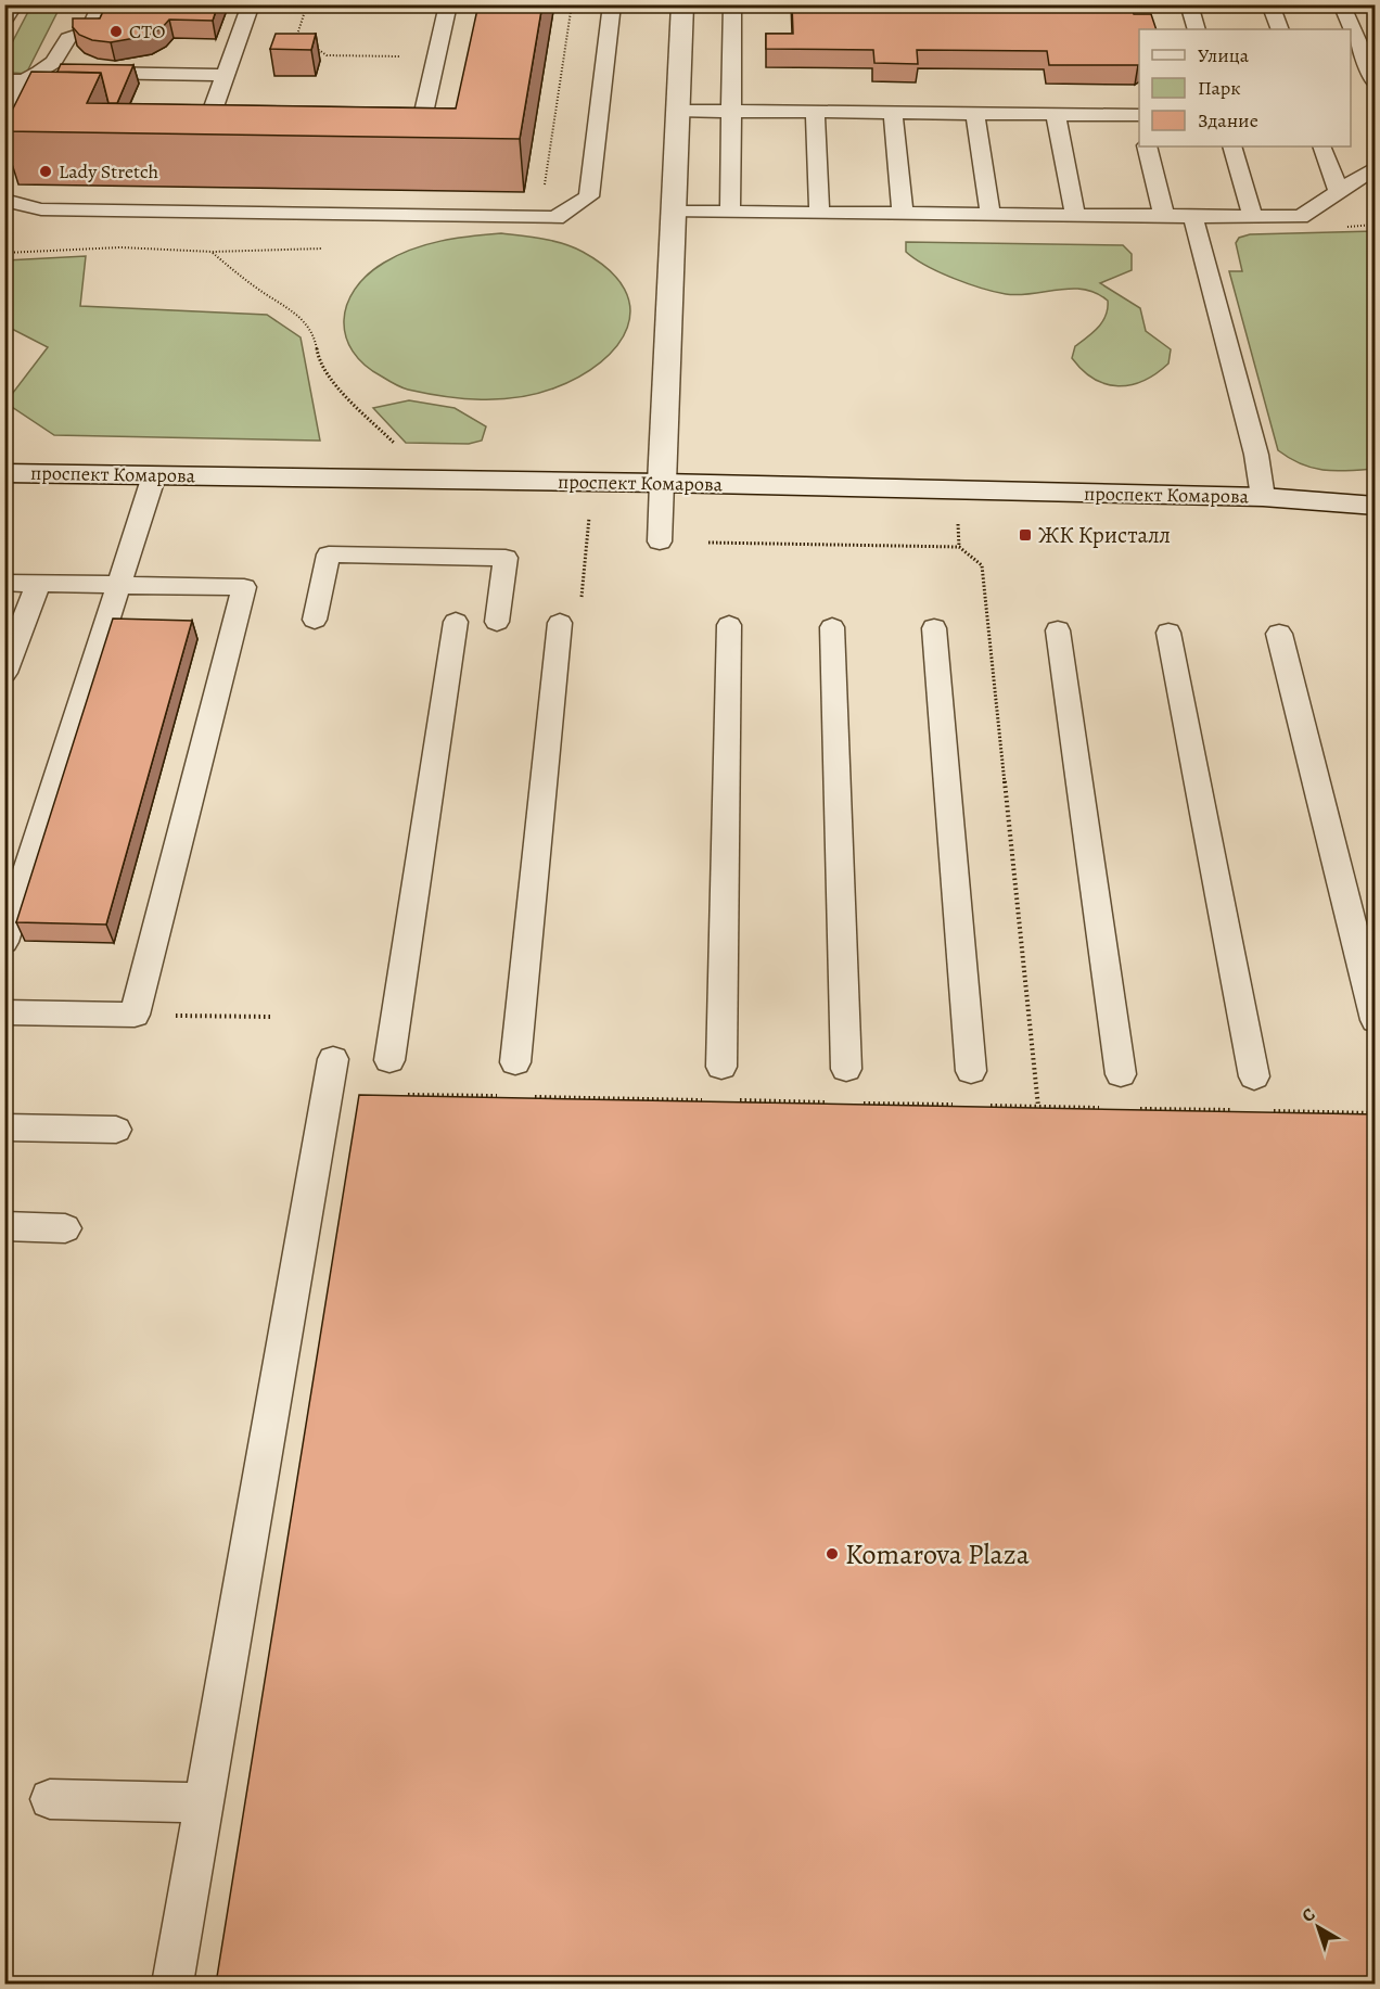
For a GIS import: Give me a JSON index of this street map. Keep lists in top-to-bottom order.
{
  "streets": {
    "main road": ["проспект Комарова"]
  },
  "places": {
    "other": ["СТО", "Lady Stretch", "Komarova Plaza"],
    "transit": ["ЖК Кристалл"]
  },
  "legend": ["Улица", "Парк", "Здание"],
  "north": "top left"
}
